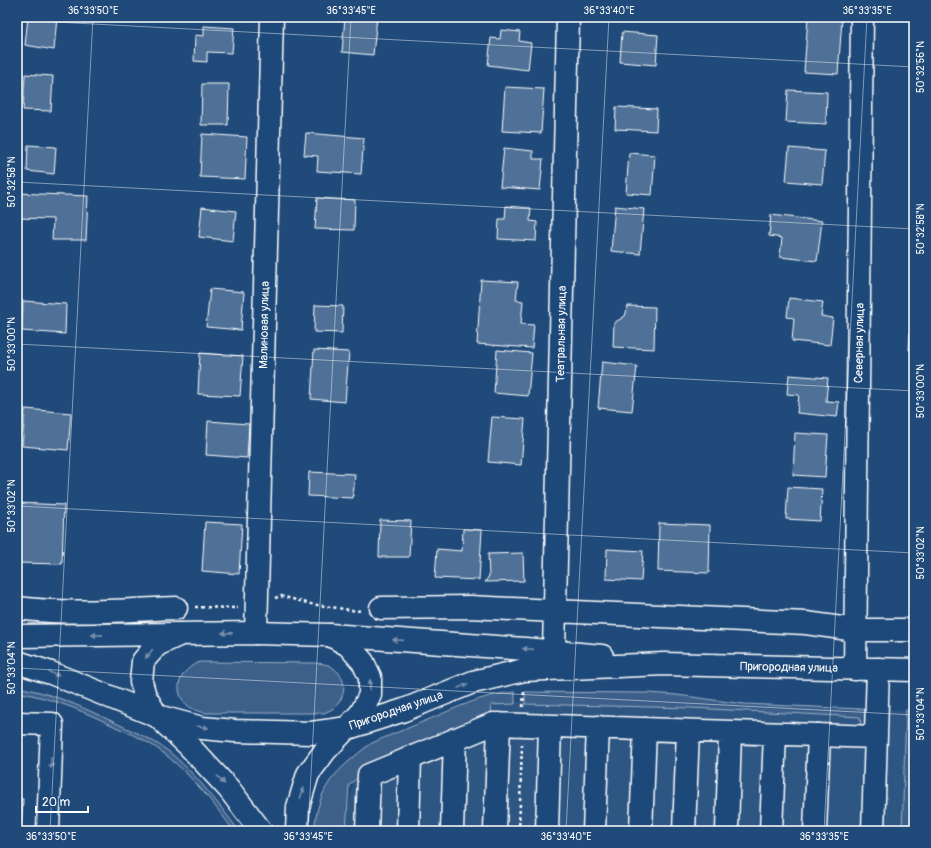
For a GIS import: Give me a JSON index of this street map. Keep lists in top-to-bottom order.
{
  "streets": {
    "street": [
      "Малиновая улица",
      "Театральная улица",
      "Северная улица",
      "Пригородная улица"
    ]
  },
  "crossings": [
    ["Малиновая улица", "Пригородная улица"],
    ["Театральная улица", "Пригородная улица"],
    ["Северная улица", "Пригородная улица"]
  ],
  "scale_bar": "20 m",
  "coordinates": [
    "36°33'50\"E",
    "36°33'45\"E",
    "36°33'40\"E",
    "36°33'35\"E",
    "50°32'56\"N",
    "50°32'58\"N",
    "50°33'00\"N",
    "50°33'02\"N",
    "50°33'04\"N"
  ]
}
